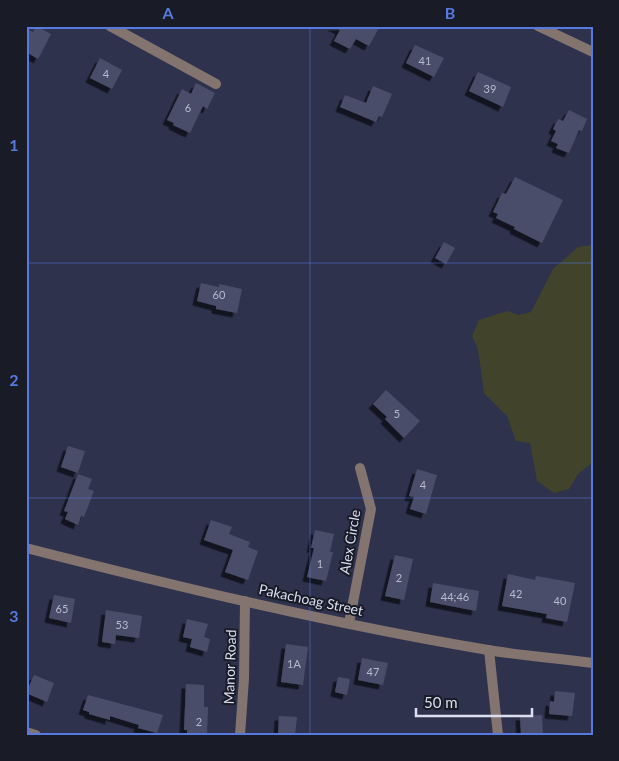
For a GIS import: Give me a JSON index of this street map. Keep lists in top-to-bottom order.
{
  "streets": {
    "street": ["Alex Circle", "Pakachoag Street", "Manor Road"]
  },
  "crossings": [
    ["Alex Circle", "Pakachoag Street"],
    ["Pakachoag Street", "Manor Road"]
  ],
  "house_numbers": [
    "41",
    "4",
    "39",
    "6",
    "60",
    "5",
    "4",
    "1",
    "2",
    "42",
    "44;46",
    "40",
    "65",
    "53",
    "1A",
    "47",
    "2"
  ],
  "scale_bar": "50 m",
  "grid": {
    "columns": ["A", "B"],
    "rows": ["1", "2", "3"]
  }
}
